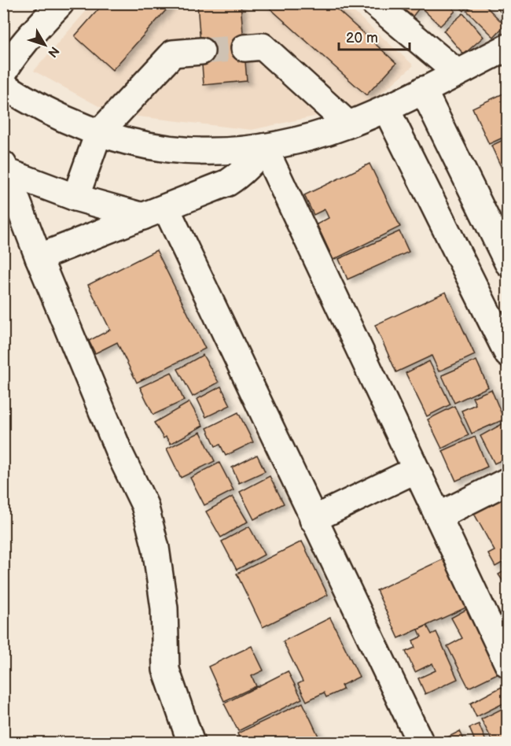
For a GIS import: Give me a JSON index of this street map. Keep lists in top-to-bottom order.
{
  "scale_bar": "20 m",
  "north": "bottom right"
}
